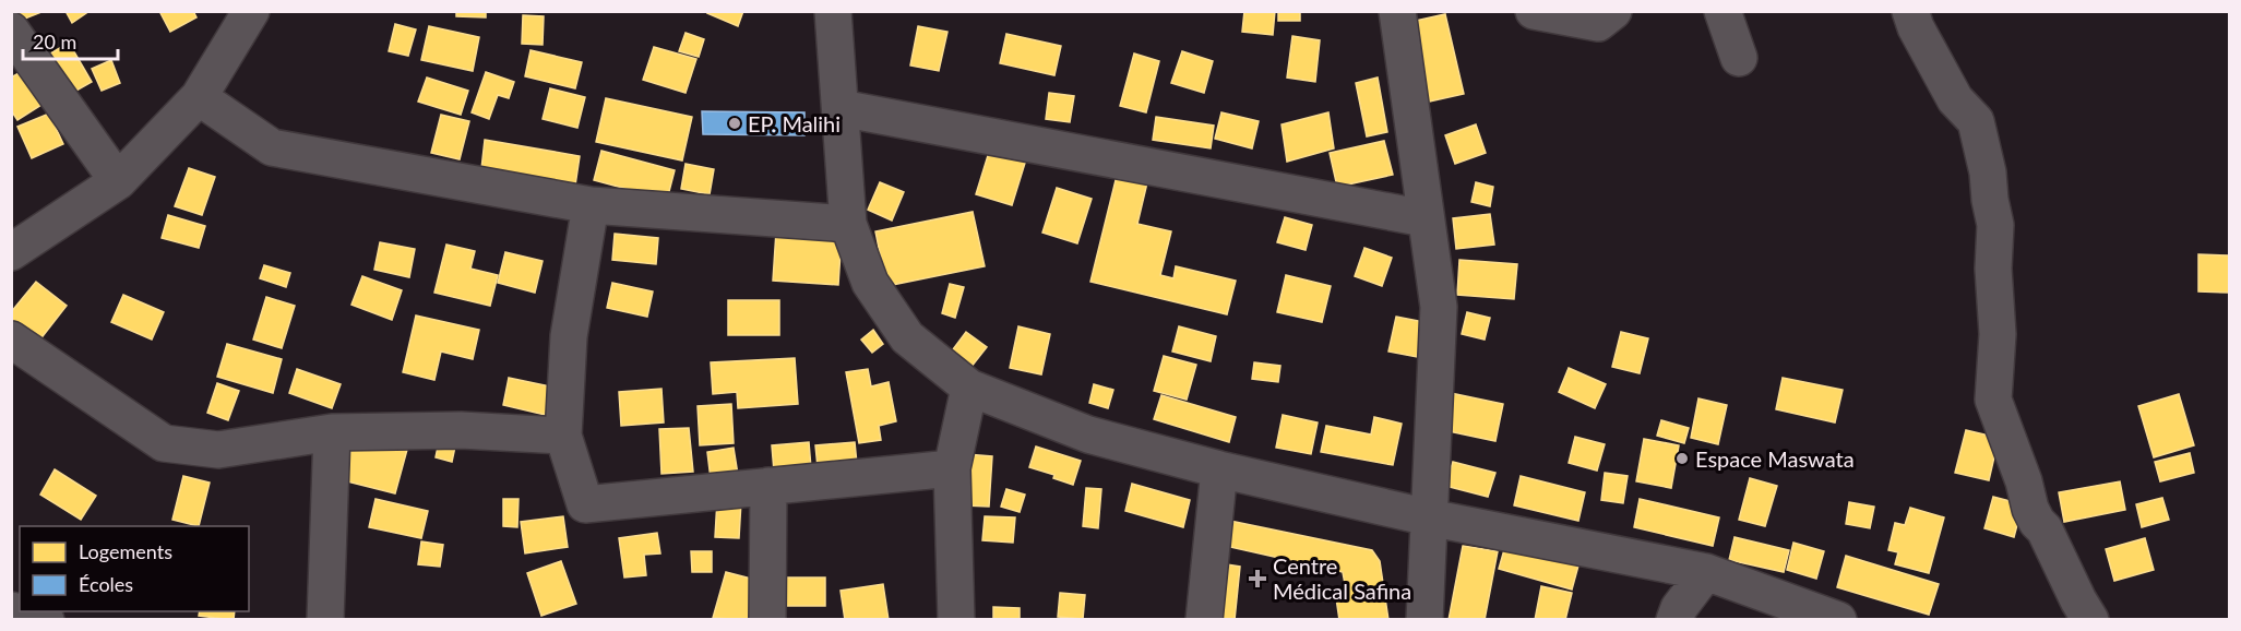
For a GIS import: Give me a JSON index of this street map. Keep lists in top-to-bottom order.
{
  "places": {
    "other": ["EP. Malihi", "Espace Maswata"],
    "health": ["Centre Médical Safina"]
  },
  "legend": ["Logements", "Écoles"],
  "scale_bar": "20 m"
}
